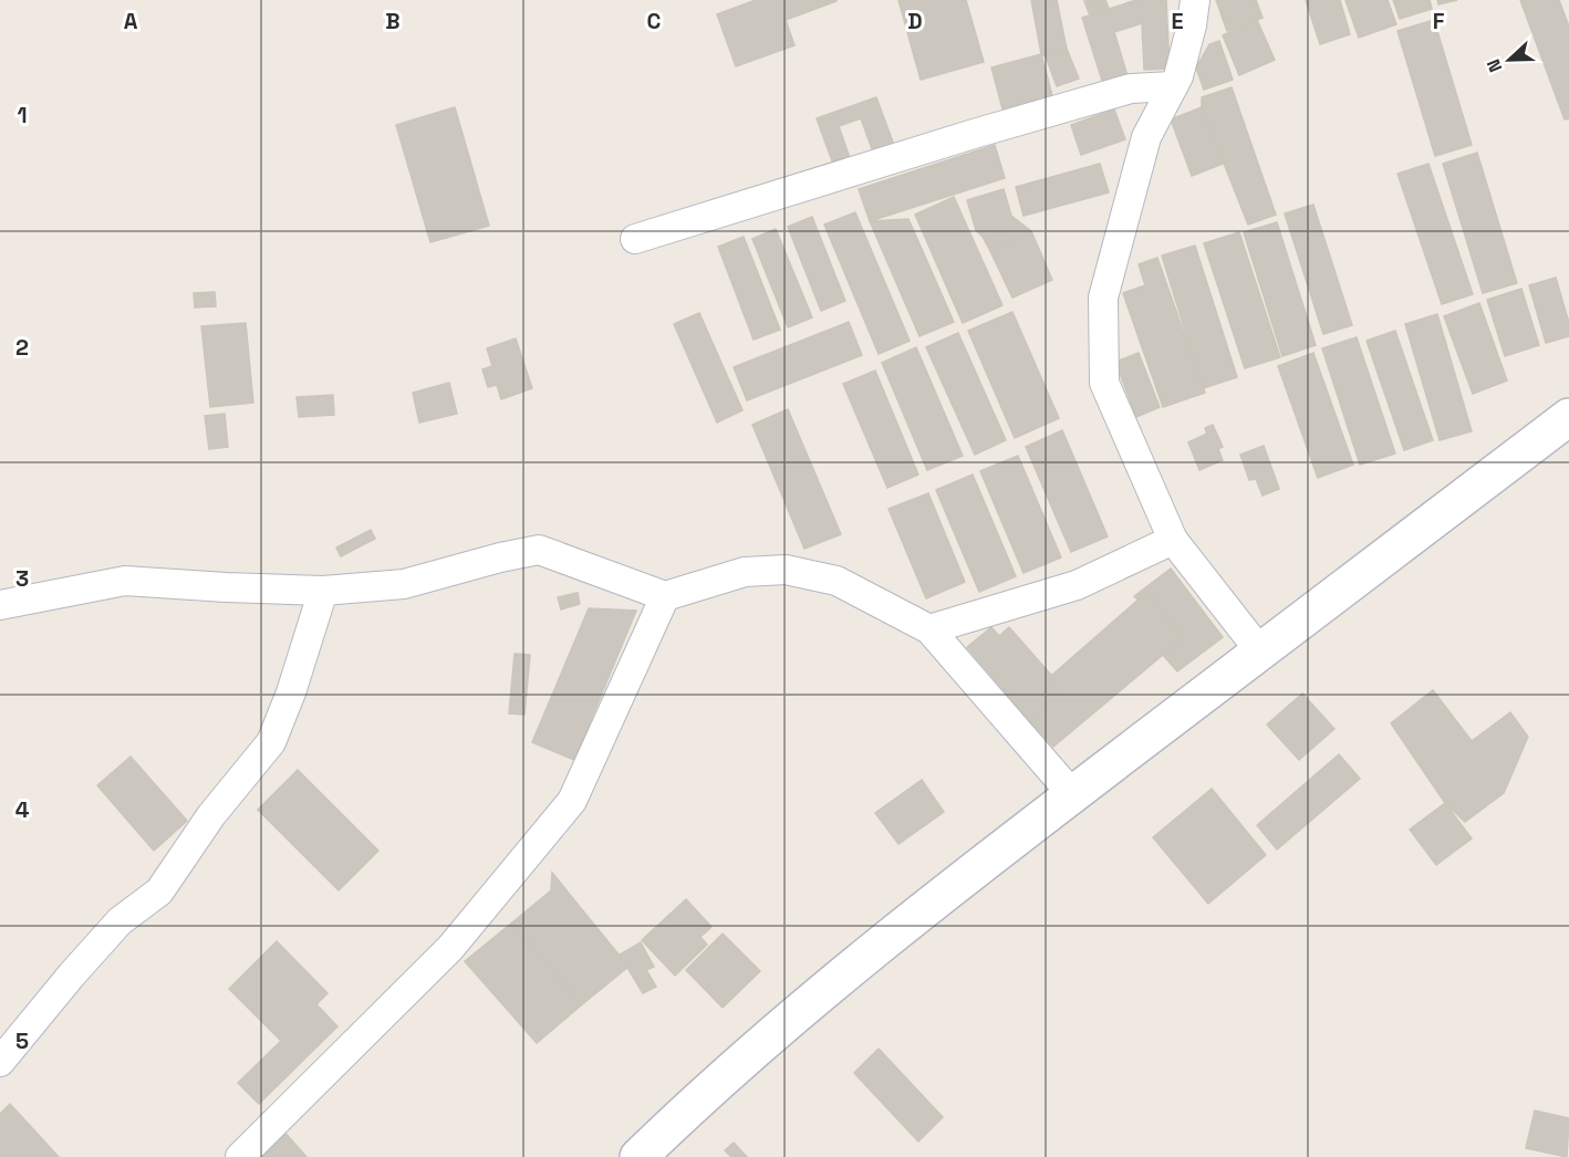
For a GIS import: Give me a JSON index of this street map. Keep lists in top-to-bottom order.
{
  "north": "left",
  "grid": {
    "columns": [
      "A",
      "B",
      "C",
      "D",
      "E",
      "F"
    ],
    "rows": [
      "1",
      "2",
      "3",
      "4",
      "5"
    ]
  }
}
